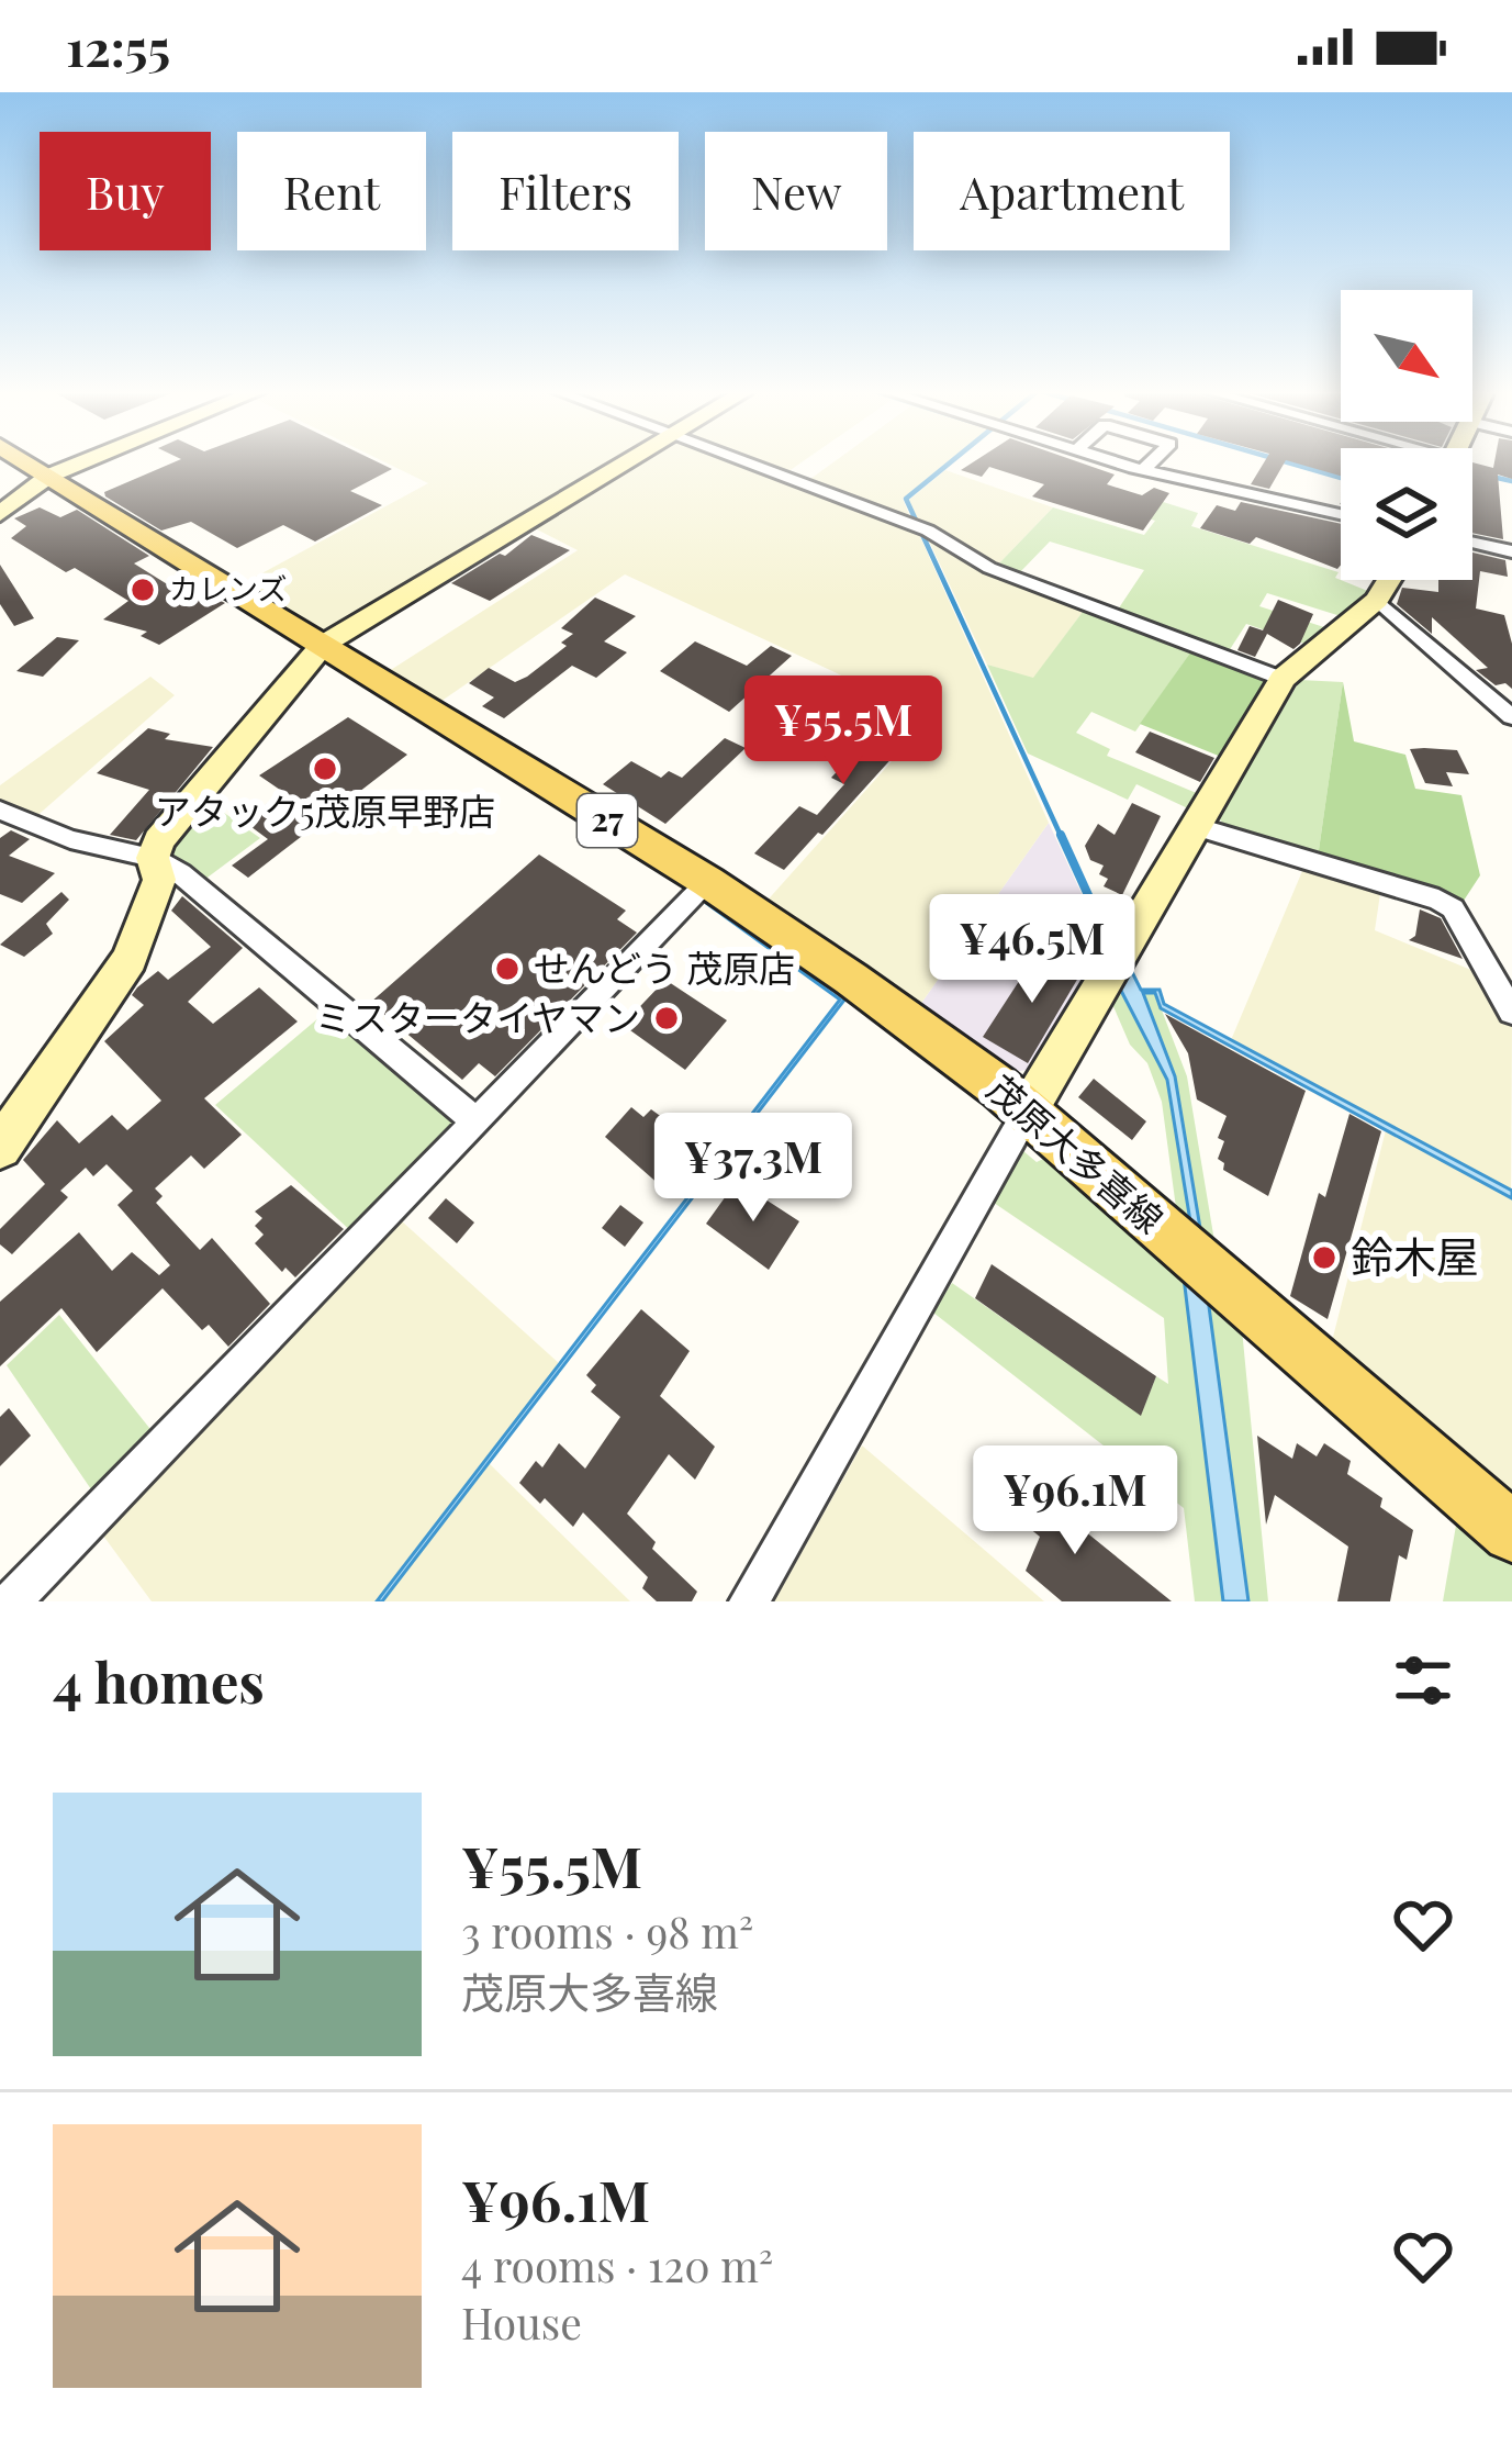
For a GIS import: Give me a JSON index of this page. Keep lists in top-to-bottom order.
{
  "streets": {
    "main road": ["27", "茂原大多喜線"]
  },
  "places": [
    "カレンズ",
    "アタック5茂原早野店",
    "せんどう 茂原店",
    "ミスタータイヤマン",
    "鈴木屋"
  ],
  "north": "bottom right",
  "page": {
    "status": "12:55",
    "chip": [
      "Buy",
      "Rent",
      "Filters",
      "New",
      "Apartment"
    ],
    "price": [
      "¥55.5M",
      "¥46.5M",
      "¥37.3M",
      "¥96.1M"
    ],
    "heading": "4 homes",
    "list": [
      {
        "name": "¥55.5M",
        "note": "3 rooms · 98 m² · 茂原大多喜線"
      },
      {
        "name": "¥96.1M",
        "note": "4 rooms · 120 m² · House"
      }
    ]
  }
}
